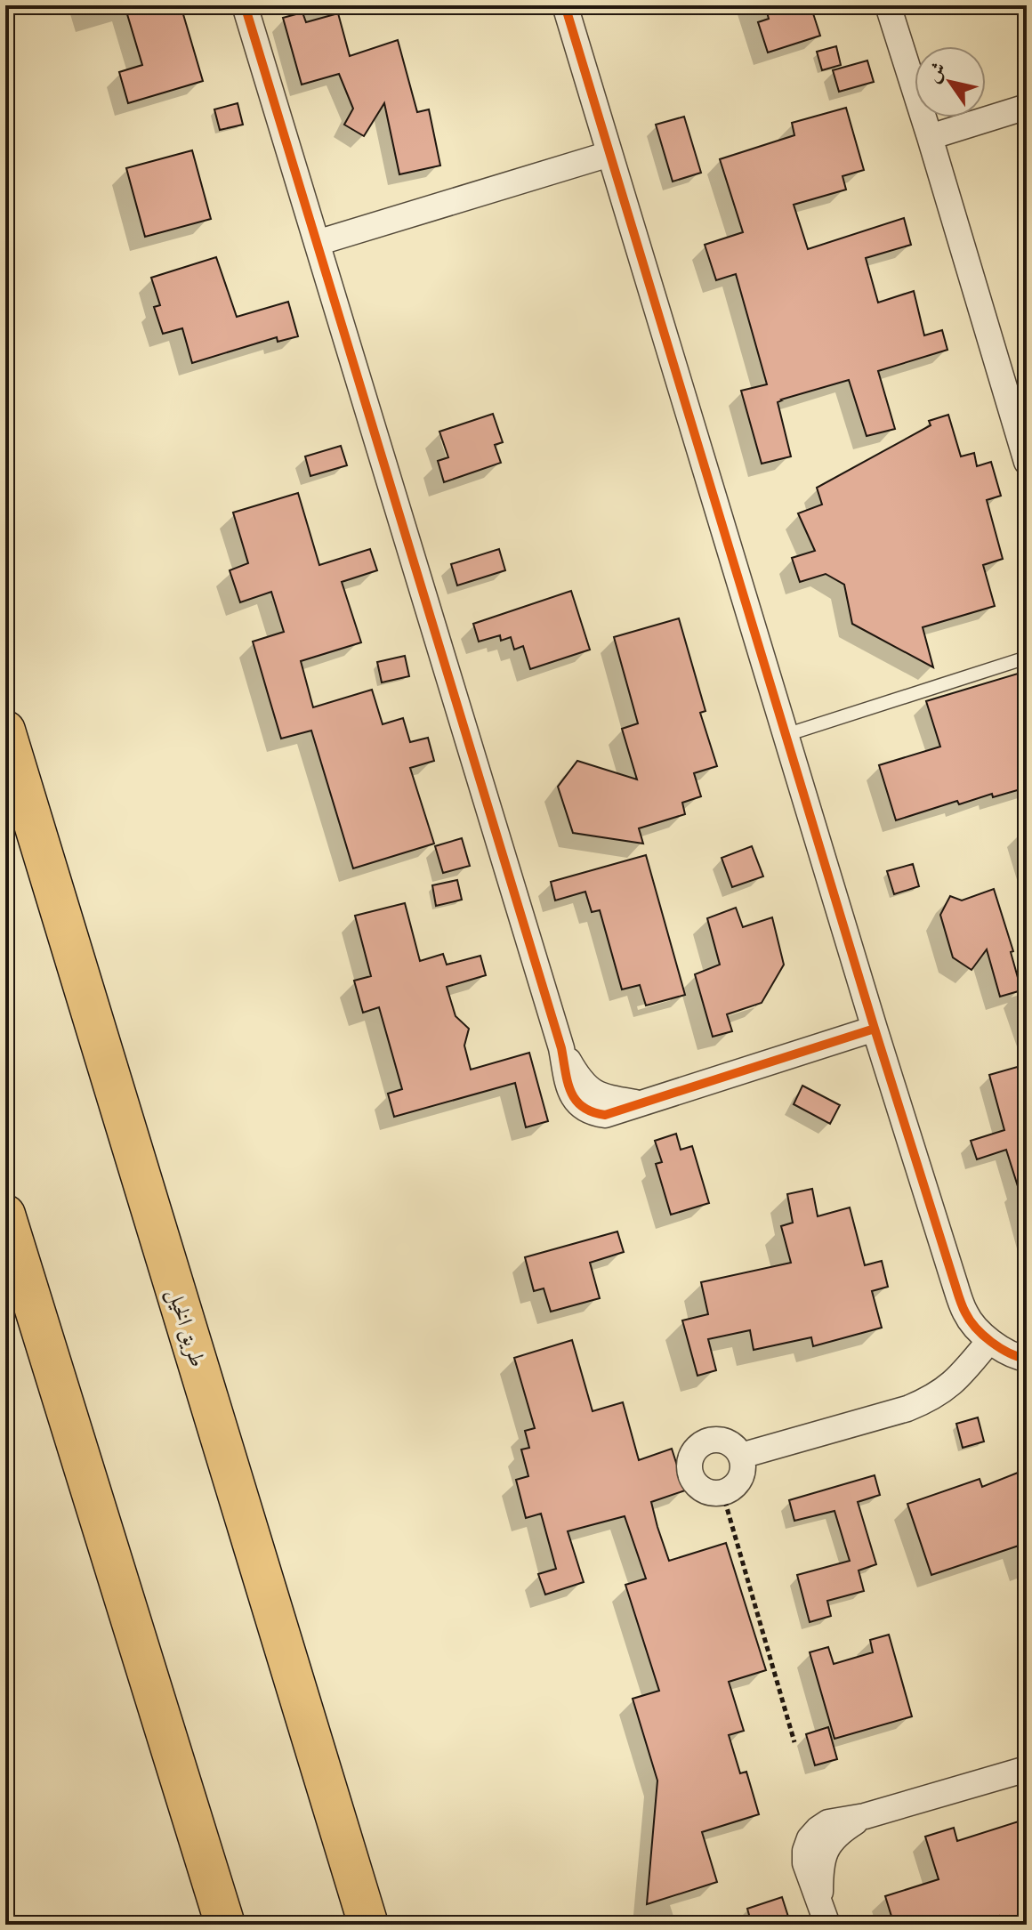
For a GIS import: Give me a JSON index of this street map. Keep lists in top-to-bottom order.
{
  "streets": {
    "highway": ["طريق الخيل"]
  },
  "north": "top left"
}
